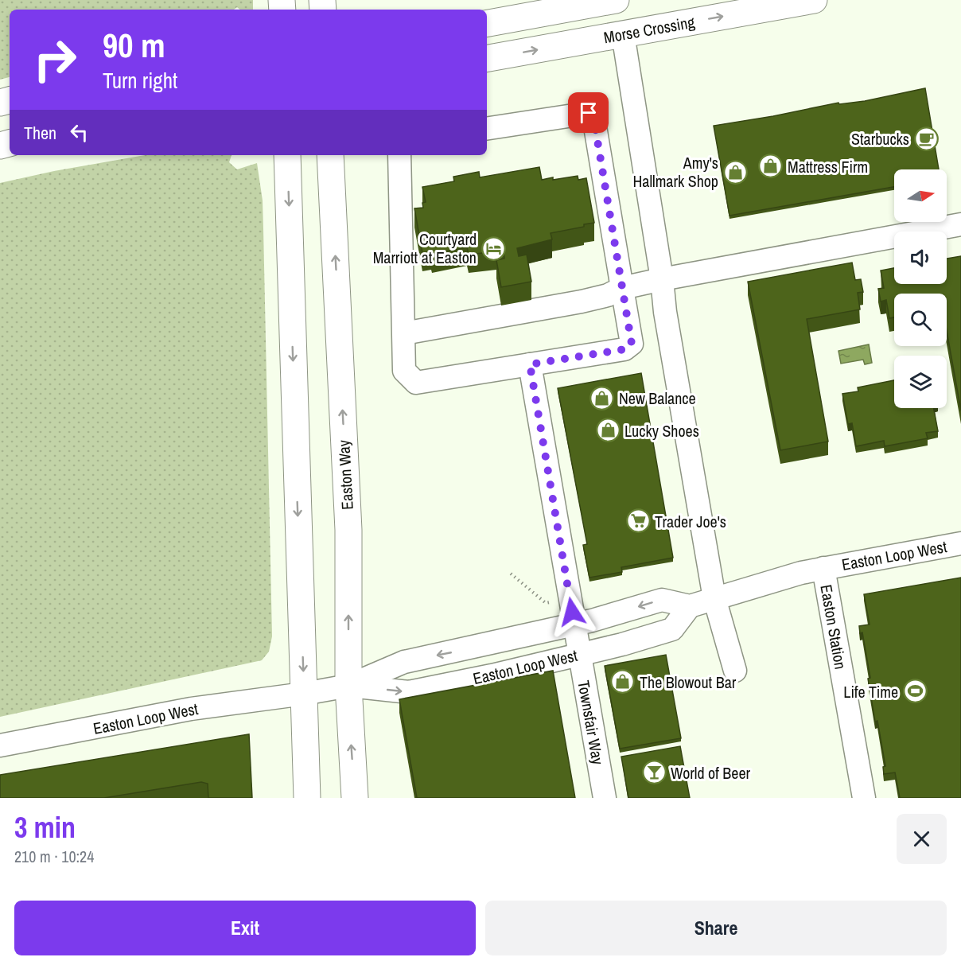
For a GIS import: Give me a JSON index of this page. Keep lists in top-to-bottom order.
{
  "streets": {
    "main road": ["Morse Crossing", "Easton Way"],
    "street": ["Easton Loop West", "Easton Station", "Townsfair Way"]
  },
  "crossings": [
    ["Easton Way", "Easton Loop West"],
    ["Easton Loop West", "Easton Station"],
    ["Easton Loop West", "Townsfair Way"]
  ],
  "places": {
    "cafe": ["Starbucks"],
    "shop": [
      "Mattress Firm",
      "Amy's Hallmark Shop",
      "New Balance",
      "Lucky Shoes",
      "The Blowout Bar"
    ],
    "hotel": ["Courtyard Marriott at Easton"],
    "supermarket": ["Trader Joe's"],
    "sports": ["Life Time"],
    "bar": ["World of Beer"]
  },
  "north": "right",
  "page": {
    "turn": ["90 m", "Turn right"],
    "then": "Then",
    "heading": ["3 min", "210 m · 10:24"],
    "buttons": ["Exit", "Share"]
  }
}
